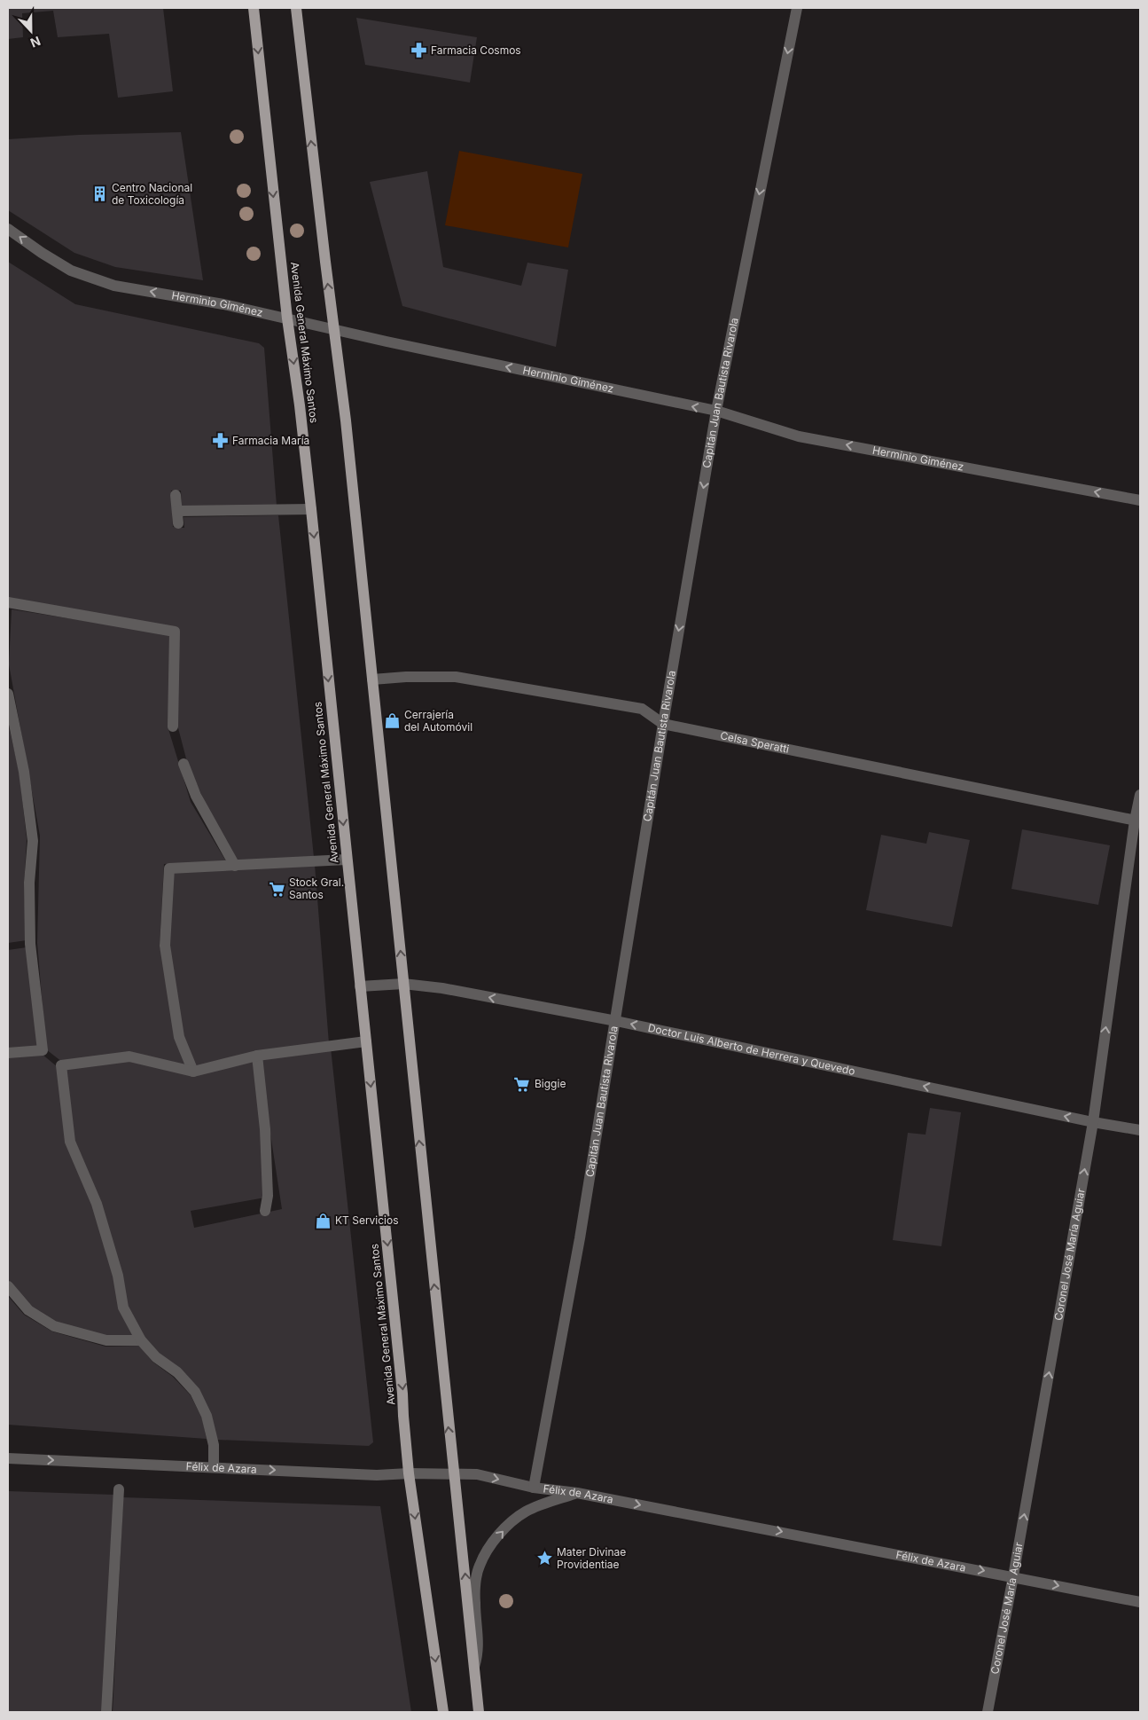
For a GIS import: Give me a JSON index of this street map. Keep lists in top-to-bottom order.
{
  "streets": {
    "main road": ["Avenida General Máximo Santos"],
    "street": [
      "Herminio Giménez",
      "Capitán Juan Bautista Rivarola",
      "Celsa Speratti",
      "Doctor Luis Alberto de Herrera y Quevedo",
      "Coronel José María Aguiar",
      "Félix de Azara"
    ]
  },
  "crossings": [
    ["Herminio Giménez", "Avenida General Máximo Santos"],
    ["Herminio Giménez", "Capitán Juan Bautista Rivarola"],
    ["Avenida General Máximo Santos", "Doctor Luis Alberto de Herrera y Quevedo"],
    ["Avenida General Máximo Santos", "Félix de Azara"],
    ["Capitán Juan Bautista Rivarola", "Celsa Speratti"],
    ["Capitán Juan Bautista Rivarola", "Doctor Luis Alberto de Herrera y Quevedo"],
    ["Capitán Juan Bautista Rivarola", "Félix de Azara"],
    ["Celsa Speratti", "Coronel José María Aguiar"],
    ["Doctor Luis Alberto de Herrera y Quevedo", "Coronel José María Aguiar"],
    ["Coronel José María Aguiar", "Félix de Azara"]
  ],
  "one_way": [
    "Herminio Giménez",
    "Capitán Juan Bautista Rivarola",
    "Doctor Luis Alberto de Herrera y Quevedo",
    "Coronel José María Aguiar",
    "Félix de Azara"
  ],
  "places": {
    "pharmacy": ["Farmacia Cosmos", "Farmacia María"],
    "building": ["Centro Nacional de Toxicología"],
    "shop": ["Cerrajería del Automóvil", "KT Servicios"],
    "supermarket": ["Stock Gral. Santos", "Biggie"],
    "place": ["Mater Divinae Providentiae"]
  },
  "north": "bottom"
}
